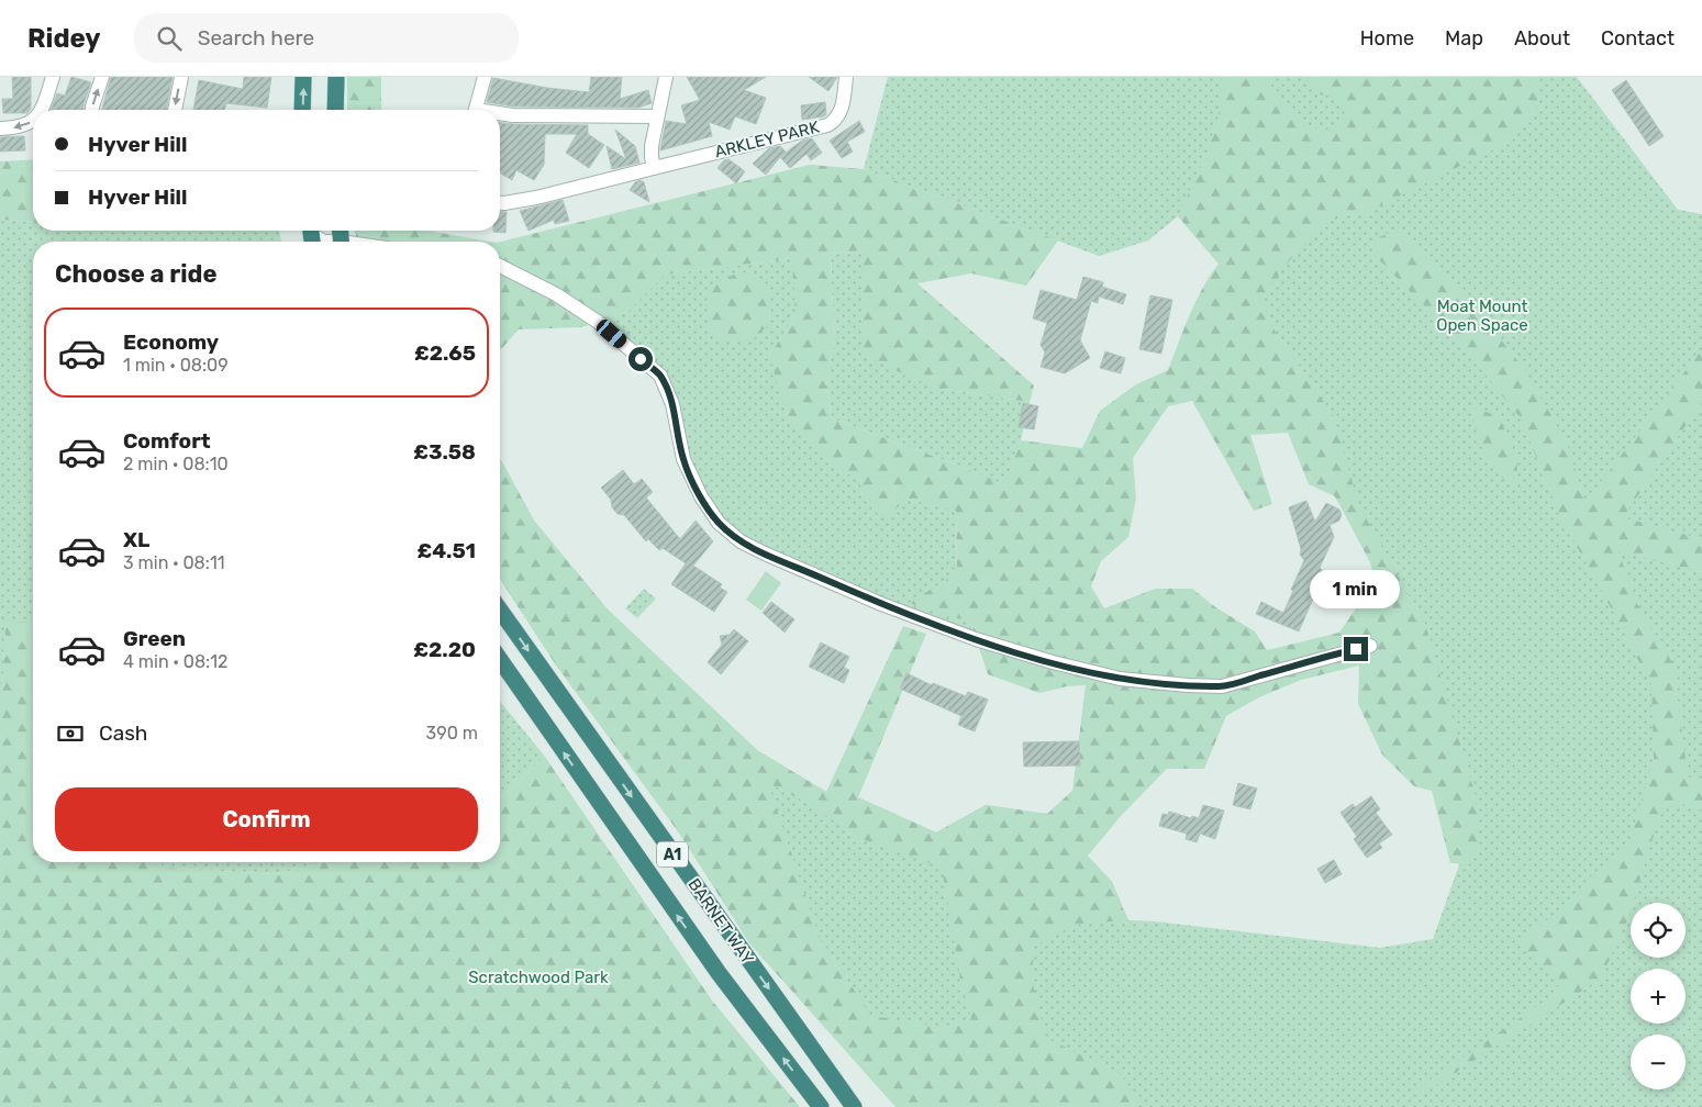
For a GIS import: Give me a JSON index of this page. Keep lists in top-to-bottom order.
{
  "streets": {
    "highway": ["A1", "BARNET WAY"],
    "street": ["ARKLEY PARK"]
  },
  "parks": ["Moat Mount Open Space", "Scratchwood Park"],
  "page": {
    "header": "Ridey",
    "search": "Search here",
    "nav": [
      "Home",
      "Map",
      "About",
      "Contact"
    ],
    "banner": ["Hyver Hill", "Hyver Hill"],
    "heading": "Choose a ride",
    "list": [
      {
        "name": "Economy",
        "note": "1 min · 08:09",
        "value": "£2.65"
      },
      {
        "name": "Comfort",
        "note": "2 min · 08:10",
        "value": "£3.58"
      },
      {
        "name": "XL",
        "note": "3 min · 08:11",
        "value": "£4.51"
      },
      {
        "name": "Green",
        "note": "4 min · 08:12",
        "value": "£2.20"
      }
    ],
    "bubble": "1 min",
    "pay": ["Cash", "390 m"],
    "buttons": "Confirm",
    "map_buttons": ["+", "−"]
  }
}
